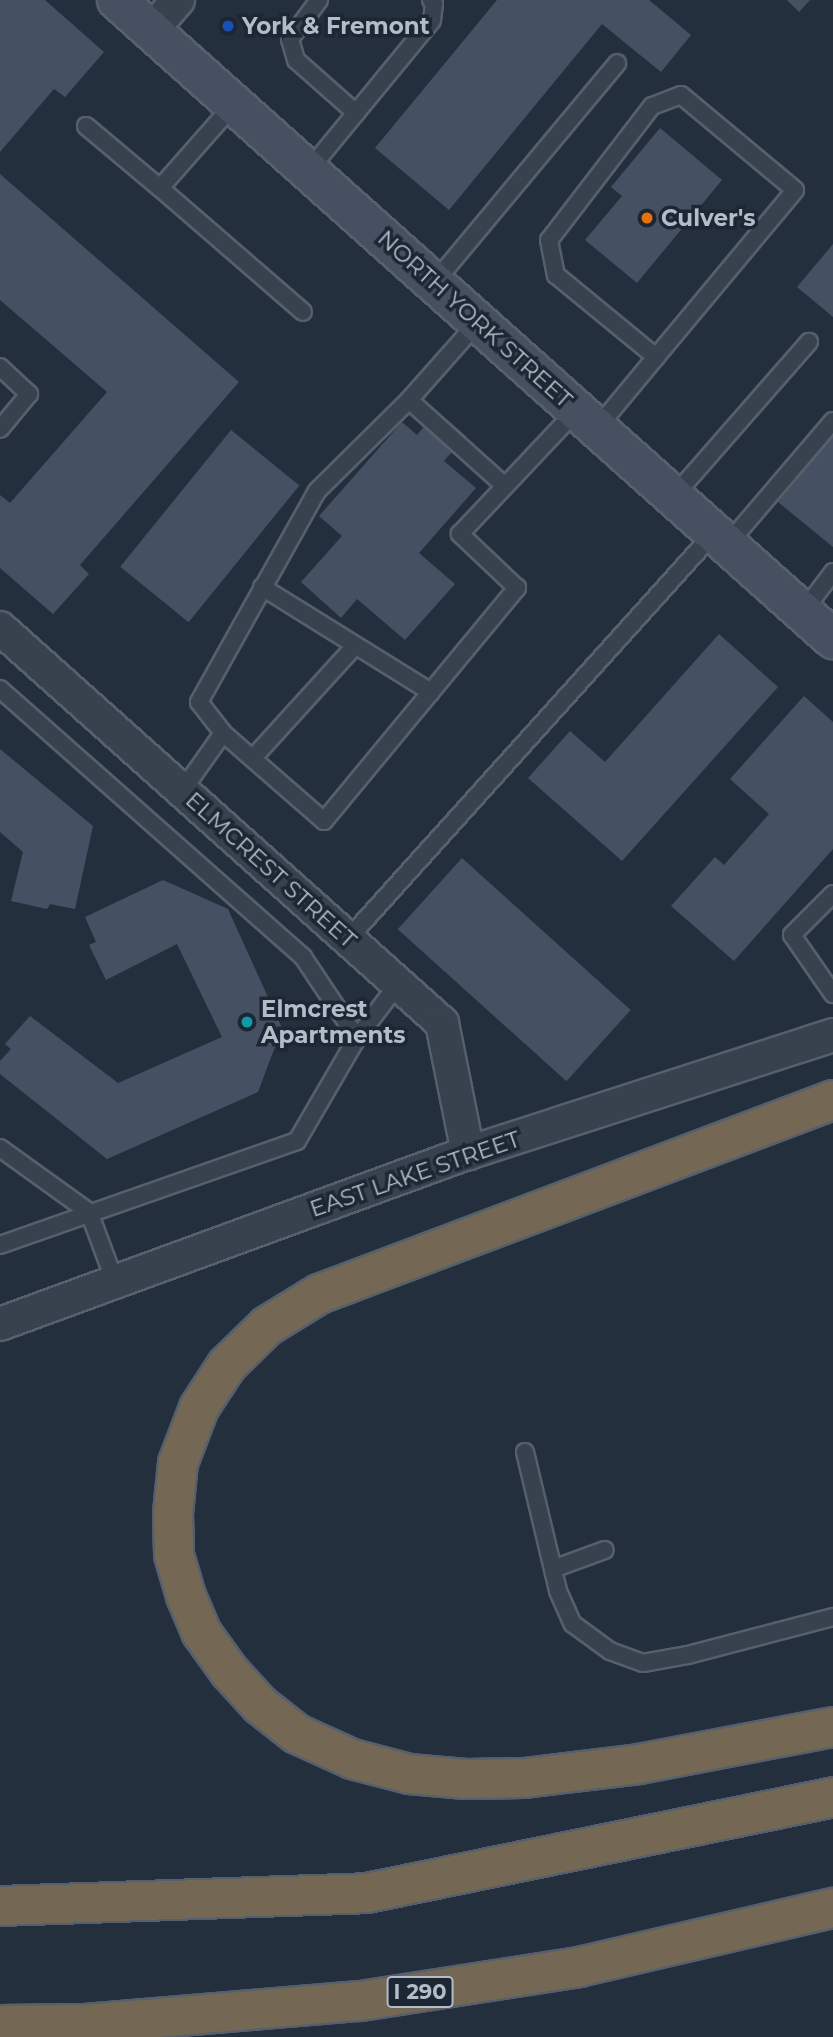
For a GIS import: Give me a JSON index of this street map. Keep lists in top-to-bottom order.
{
  "streets": {
    "highway": ["I 290"],
    "main road": ["NORTH YORK STREET"],
    "street": ["ELMCREST STREET", "EAST LAKE STREET"]
  },
  "crossings": [
    ["ELMCREST STREET", "EAST LAKE STREET"]
  ],
  "places": ["York & Fremont", "Culver's", "Elmcrest Apartments"]
}
